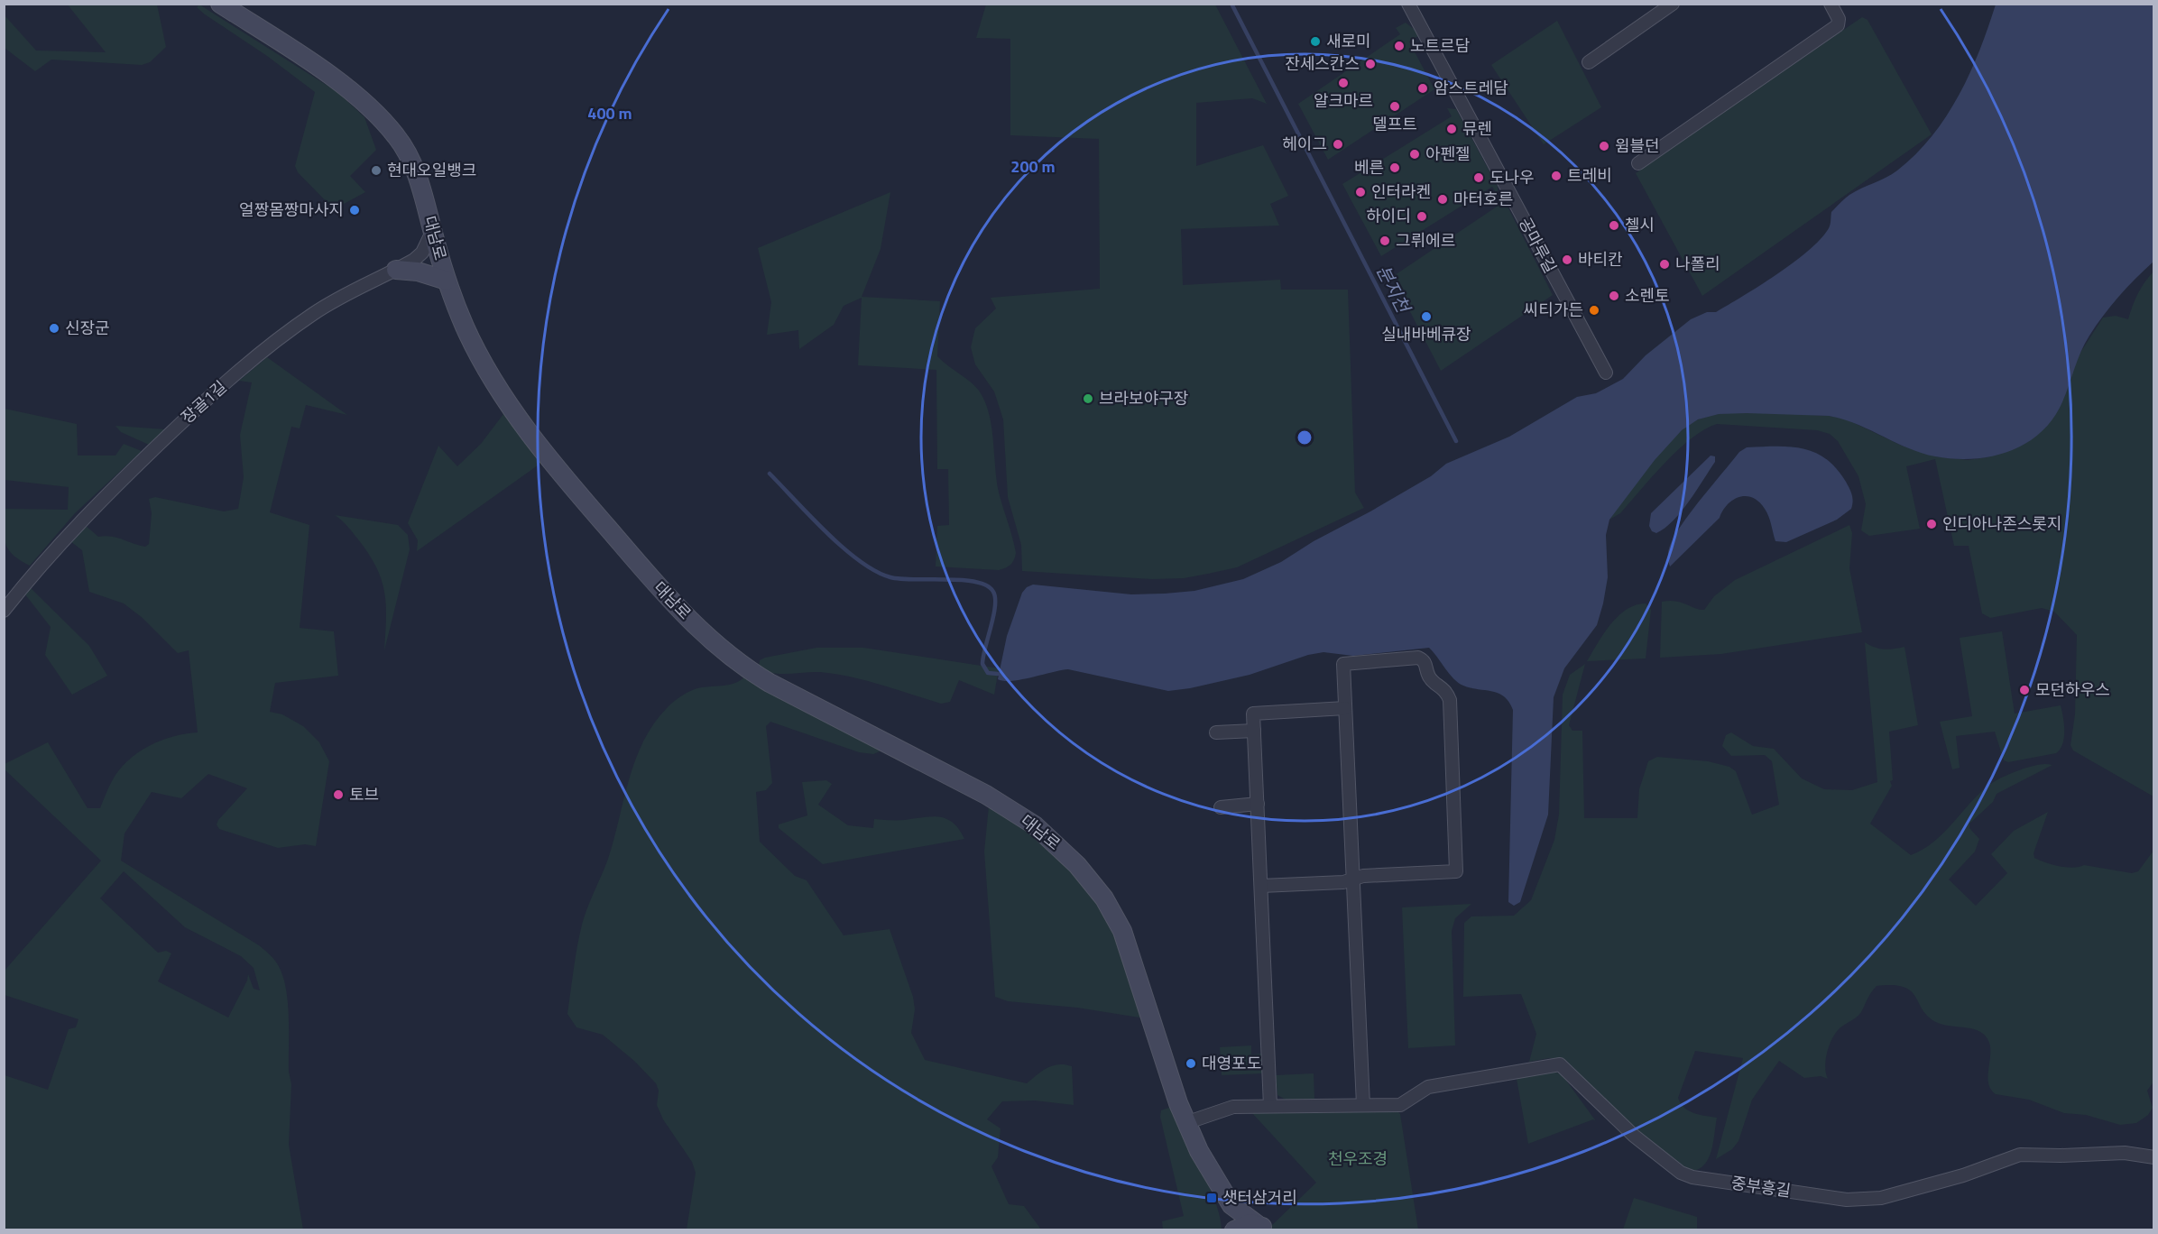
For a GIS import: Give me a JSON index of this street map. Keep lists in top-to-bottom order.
{
  "streets": {
    "street": [
      "대남로",
      "공마루길",
      "장골1길",
      "중부흥길"
    ]
  },
  "crossings": [
    ["대남로", "장골1길"]
  ],
  "water": ["분지천"],
  "parks": ["천우조경"],
  "places": {
    "other": [
      "새로미",
      "노트르담",
      "잔세스칸스",
      "알크마르",
      "암스트레담",
      "델프트",
      "뮤렌",
      "헤이그",
      "윔블던",
      "아펜젤",
      "베른",
      "현대오일뱅크",
      "트레비",
      "도나우",
      "인터라켄",
      "마터호른",
      "얼짱몸짱마사지",
      "하이디",
      "첼시",
      "그뤼에르",
      "바티칸",
      "나폴리",
      "소렌토",
      "씨티가든",
      "실내바베큐장",
      "신장군",
      "브라보야구장",
      "인디아나존스롯지",
      "모던하우스",
      "토브",
      "대영포도"
    ],
    "transit": ["샛터삼거리"]
  },
  "rings": ["400 m", "200 m"]
}
